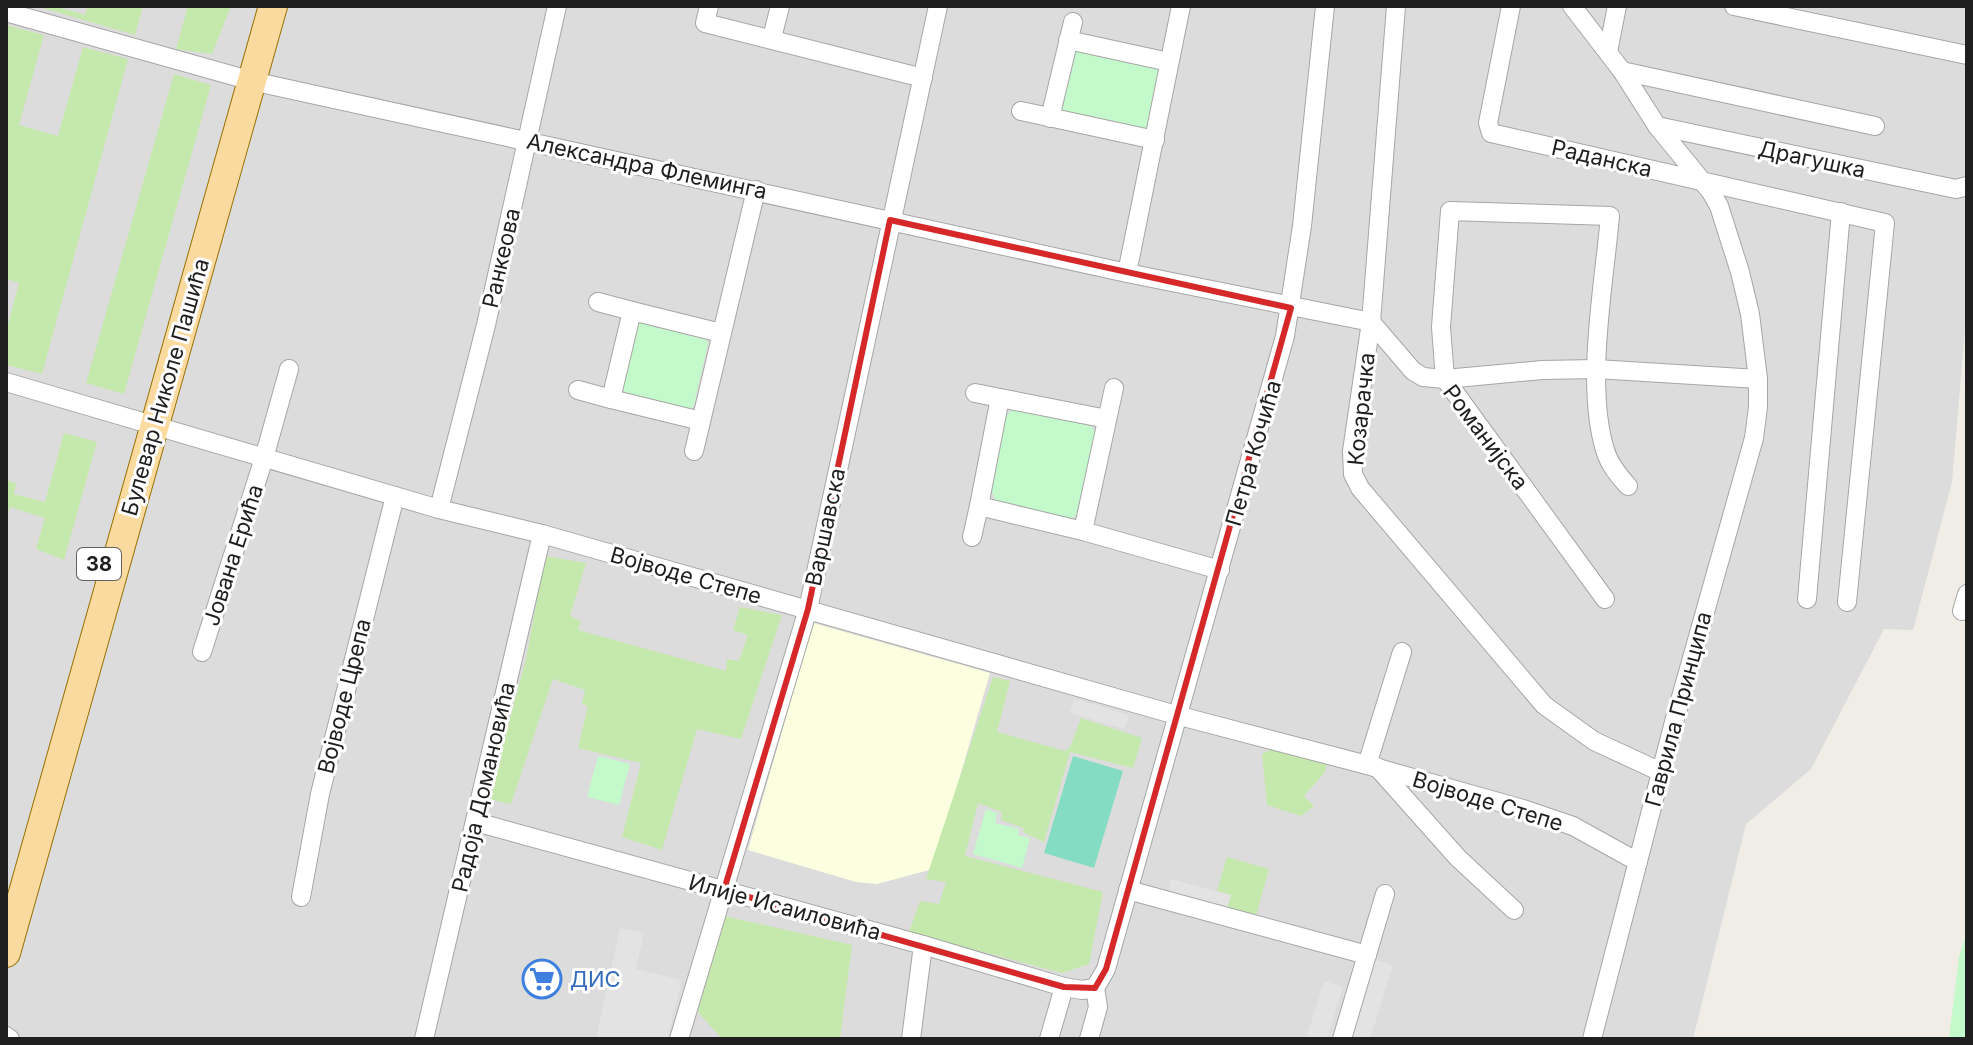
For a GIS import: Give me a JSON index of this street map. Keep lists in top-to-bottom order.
{
  "streets": {
    "main road": ["Булевар Николе Пашића", "38"],
    "street": [
      "Раданска",
      "Драгушка",
      "Александра Флеминга",
      "Ранкеова",
      "Козарачка",
      "Романијска",
      "Петра Кочића",
      "Варшавска",
      "Јована Ерића",
      "Војводе Степе",
      "Војводе Црепа",
      "Гаврила Принципа",
      "Радоја Домановића",
      "Илије Исаиловића"
    ]
  },
  "crossings": [
    ["Раданска", "Гаврила Принципа"],
    ["Драгушка", "Гаврила Принципа"],
    ["Александра Флеминга", "Ранкеова"],
    ["Александра Флеминга", "Булевар Николе Пашића"],
    ["Александра Флеминга", "Петра Кочића"],
    ["Александра Флеминга", "Варшавска"],
    ["Ранкеова", "Војводе Степе"],
    ["Булевар Николе Пашића", "Војводе Степе"],
    ["Козарачка", "Романијска"],
    ["Козарачка", "Гаврила Принципа"],
    ["Петра Кочића", "Војводе Степе"],
    ["Петра Кочића", "Илије Исаиловића"],
    ["Варшавска", "Војводе Степе"],
    ["Варшавска", "Илије Исаиловића"],
    ["Јована Ерића", "Војводе Степе"],
    ["Војводе Степе", "Војводе Црепа"],
    ["Војводе Степе", "Гаврила Принципа"],
    ["Војводе Степе", "Радоја Домановића"],
    ["Радоја Домановића", "Илије Исаиловића"]
  ],
  "places": {
    "supermarket": ["ДИС"]
  }
}
